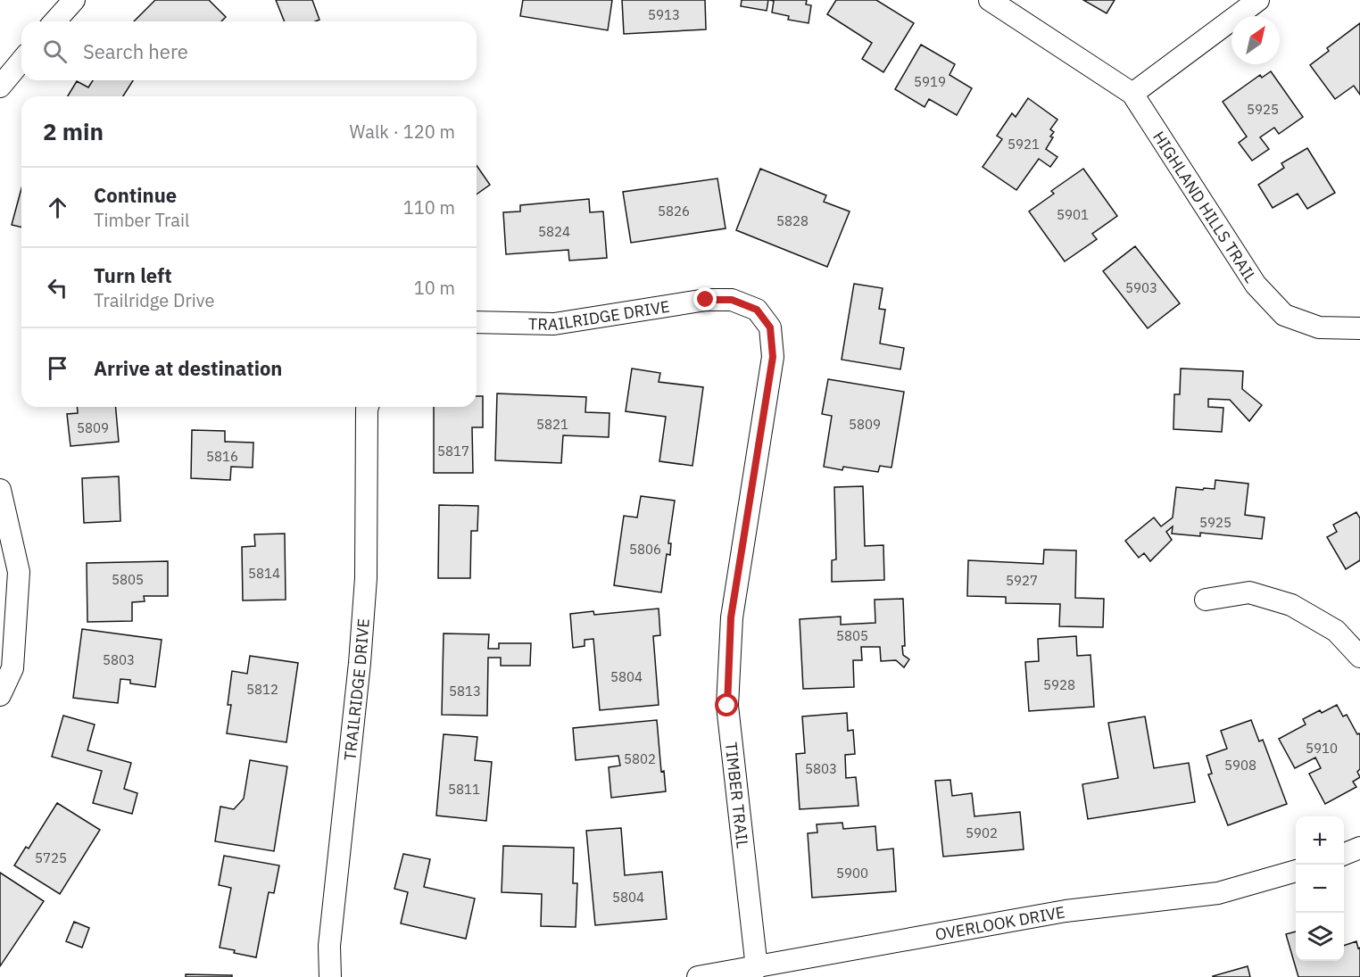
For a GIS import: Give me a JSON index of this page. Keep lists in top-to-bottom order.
{
  "streets": {
    "street": [
      "HIGHLAND HILLS TRAIL",
      "TRAILRIDGE DRIVE",
      "TIMBER TRAIL",
      "OVERLOOK DRIVE"
    ]
  },
  "crossings": [
    ["TRAILRIDGE DRIVE", "TIMBER TRAIL"],
    ["TIMBER TRAIL", "OVERLOOK DRIVE"]
  ],
  "house_numbers": [
    "5913",
    "5919",
    "5925",
    "5921",
    "5826",
    "5901",
    "5828",
    "5824",
    "5903",
    "5821",
    "5809",
    "5809",
    "5817",
    "5816",
    "5925",
    "5806",
    "5814",
    "5805",
    "5927",
    "5805",
    "5803",
    "5804",
    "5928",
    "5812",
    "5813",
    "5910",
    "5802",
    "5908",
    "5803",
    "5811",
    "5902",
    "5725",
    "5900",
    "5804"
  ],
  "north": "top right",
  "page": {
    "search": "Search here",
    "heading": ["2 min", "Walk · 120 m"],
    "list": [
      ["Continue", "Timber Trail", "110 m"],
      ["Turn left", "Trailridge Drive", "10 m"],
      "Arrive at destination"
    ],
    "map_buttons": ["+", "−"]
  }
}
